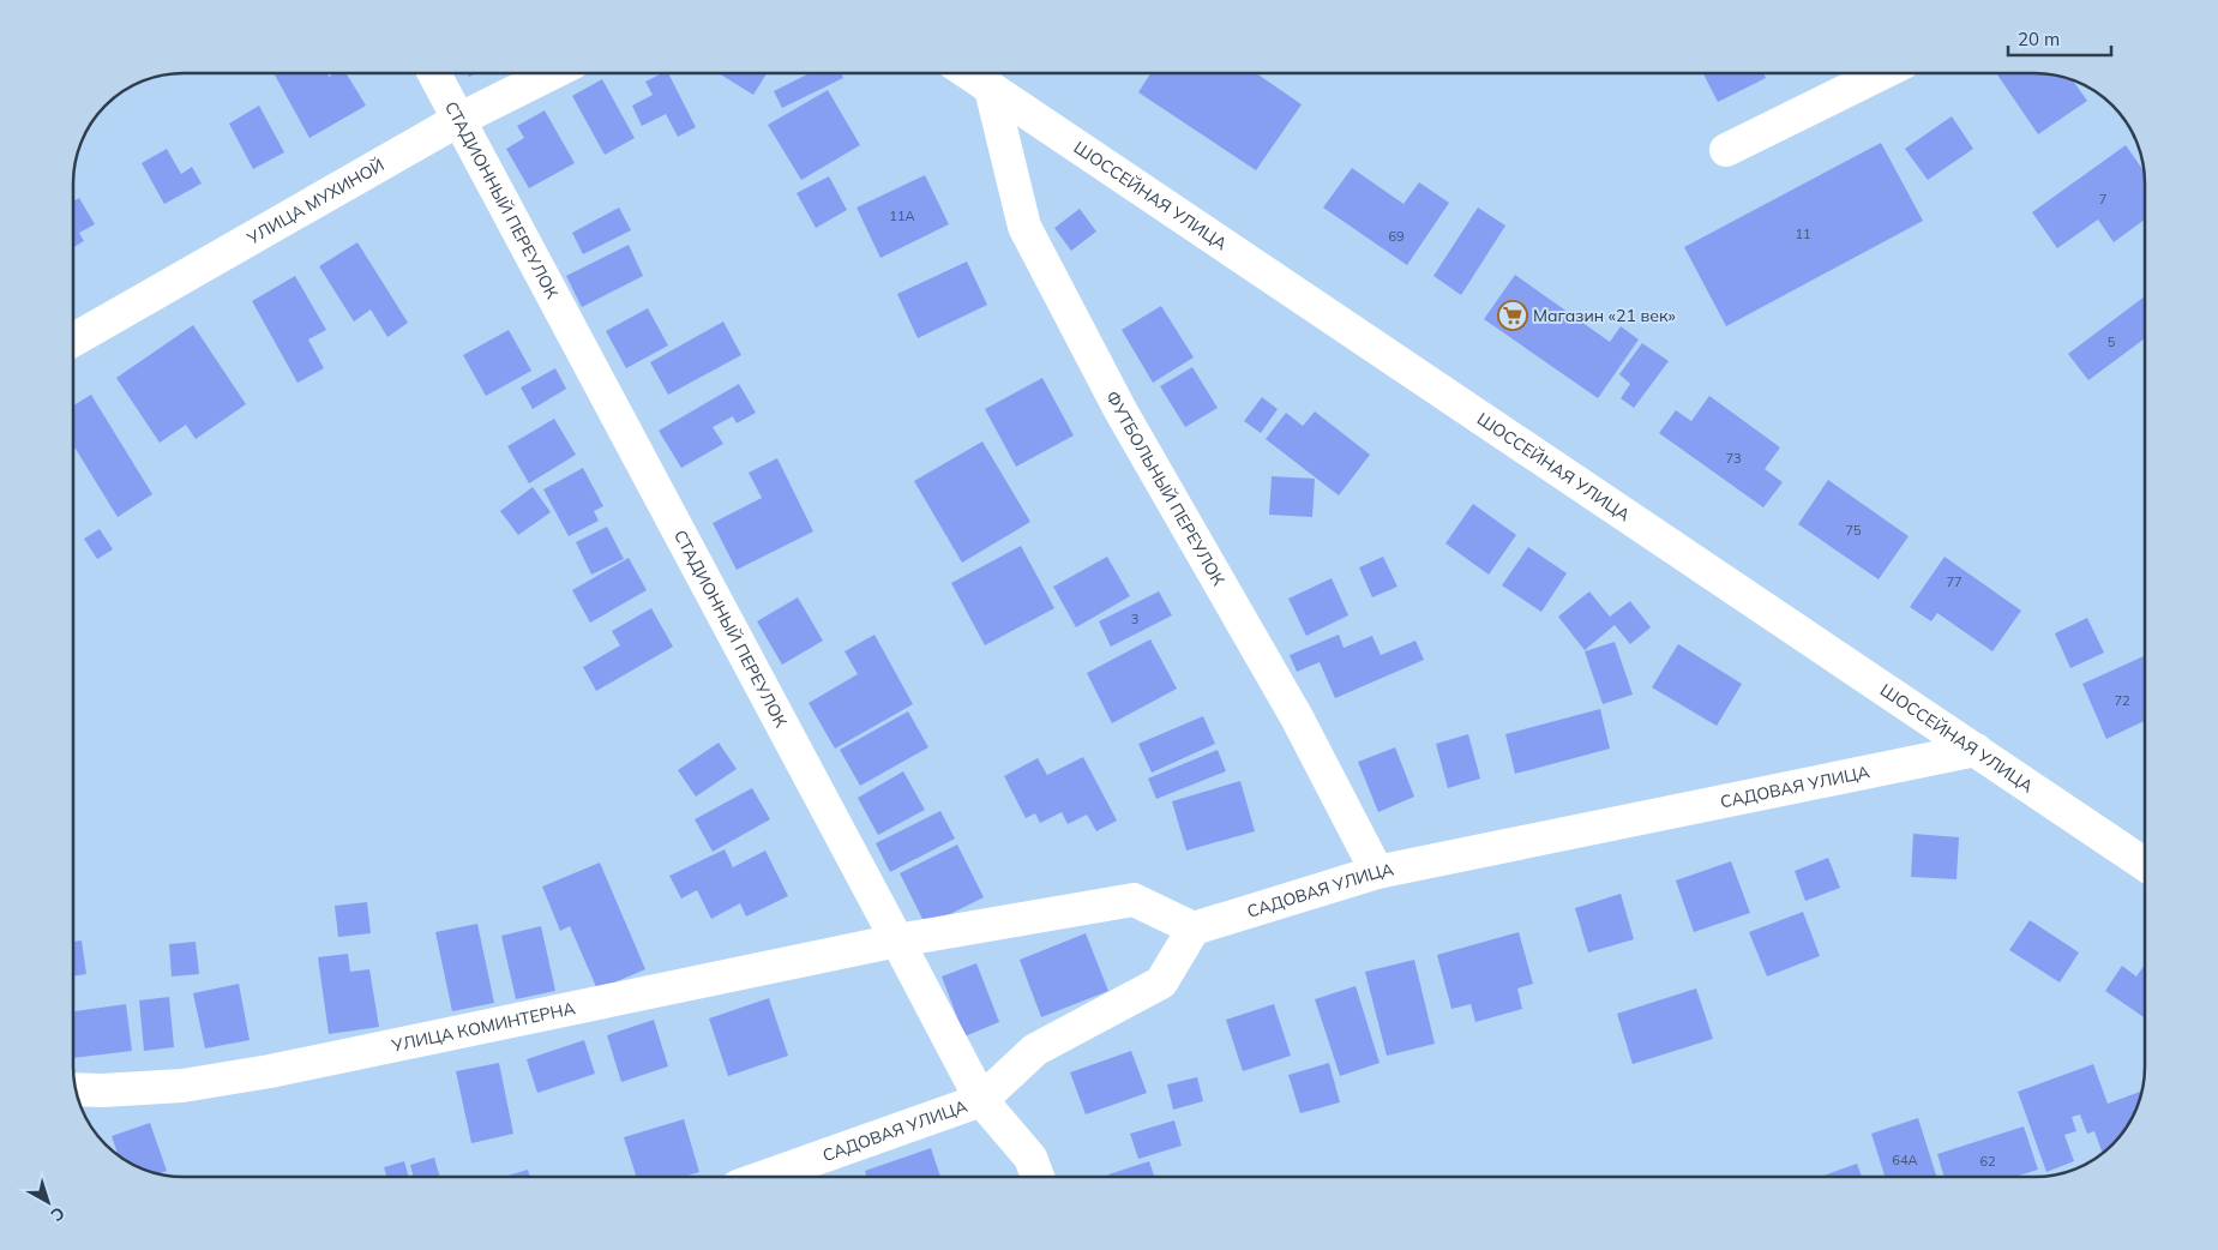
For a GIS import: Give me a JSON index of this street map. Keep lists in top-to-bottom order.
{
  "streets": {
    "street": [
      "ШОССЕЙНАЯ УЛИЦА",
      "УЛИЦА МУХИНОЙ",
      "СТАДИОННЫЙ ПЕРЕУЛОК",
      "ФУТБОЛЬНЫЙ ПЕРЕУЛОК",
      "САДОВАЯ УЛИЦА",
      "УЛИЦА КОМИНТЕРНА"
    ]
  },
  "crossings": [
    ["ШОССЕЙНАЯ УЛИЦА", "ФУТБОЛЬНЫЙ ПЕРЕУЛОК"],
    ["ШОССЕЙНАЯ УЛИЦА", "САДОВАЯ УЛИЦА"],
    ["УЛИЦА МУХИНОЙ", "СТАДИОННЫЙ ПЕРЕУЛОК"],
    ["СТАДИОННЫЙ ПЕРЕУЛОК", "САДОВАЯ УЛИЦА"],
    ["СТАДИОННЫЙ ПЕРЕУЛОК", "УЛИЦА КОМИНТЕРНА"],
    ["ФУТБОЛЬНЫЙ ПЕРЕУЛОК", "САДОВАЯ УЛИЦА"],
    ["САДОВАЯ УЛИЦА", "УЛИЦА КОМИНТЕРНА"]
  ],
  "places": {
    "supermarket": ["Магазин «21 век»"]
  },
  "house_numbers": [
    "7",
    "11А",
    "11",
    "69",
    "5",
    "73",
    "75",
    "77",
    "3",
    "72",
    "64А",
    "62"
  ],
  "scale_bar": "20 m",
  "north": "bottom right"
}
